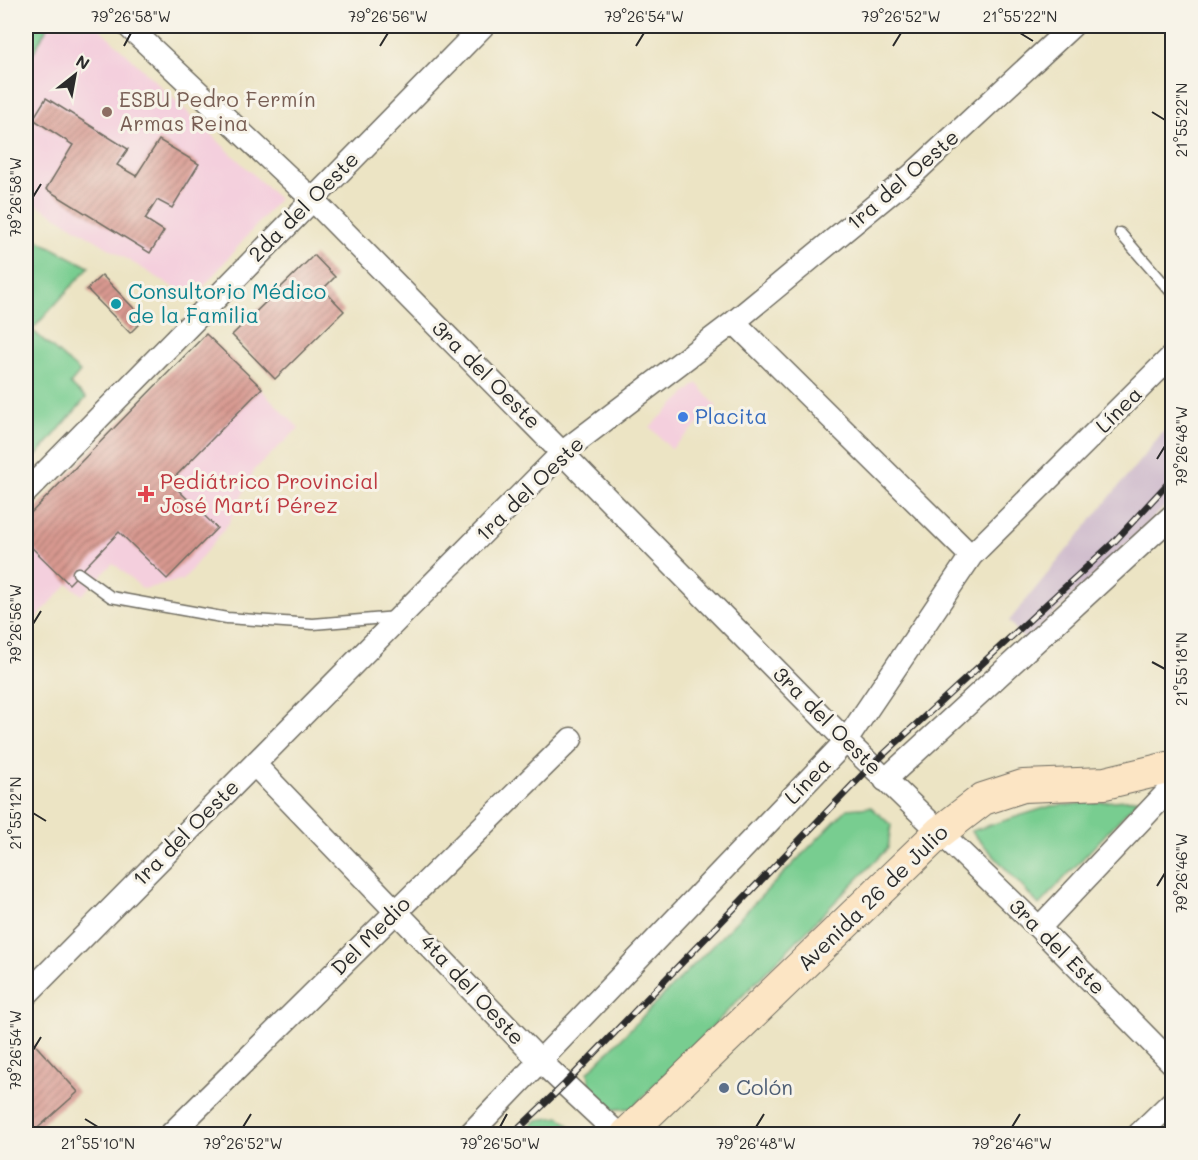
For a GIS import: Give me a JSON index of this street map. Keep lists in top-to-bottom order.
{
  "streets": {
    "main road": ["Avenida 26 de Julio"],
    "street": [
      "1ra del Oeste",
      "2da del Oeste",
      "3ra del Oeste",
      "Línea",
      "Del Medio",
      "3ra del Este",
      "4ta del Oeste"
    ]
  },
  "crossings": [
    ["1ra del Oeste", "3ra del Oeste"],
    ["1ra del Oeste", "4ta del Oeste"],
    ["2da del Oeste", "3ra del Oeste"],
    ["3ra del Oeste", "Línea"],
    ["3ra del Oeste", "Avenida 26 de Julio"],
    ["3ra del Oeste", "3ra del Este"],
    ["Línea", "4ta del Oeste"],
    ["Avenida 26 de Julio", "3ra del Este"],
    ["Del Medio", "4ta del Oeste"]
  ],
  "places": {
    "other": [
      "ESBU Pedro Fermín Armas Reina",
      "Consultorio Médico de la Familia",
      "Placita",
      "Colón"
    ],
    "health": ["Pediátrico Provincial José Martí Pérez"]
  },
  "north": "top right",
  "coordinates": [
    "79°26'58\"W",
    "79°26'56\"W",
    "79°26'54\"W",
    "79°26'52\"W",
    "21°55'22\"N",
    "79°26'48\"W",
    "21°55'18\"N",
    "21°55'12\"N",
    "79°26'46\"W",
    "21°55'10\"N",
    "79°26'50\"W"
  ]
}
